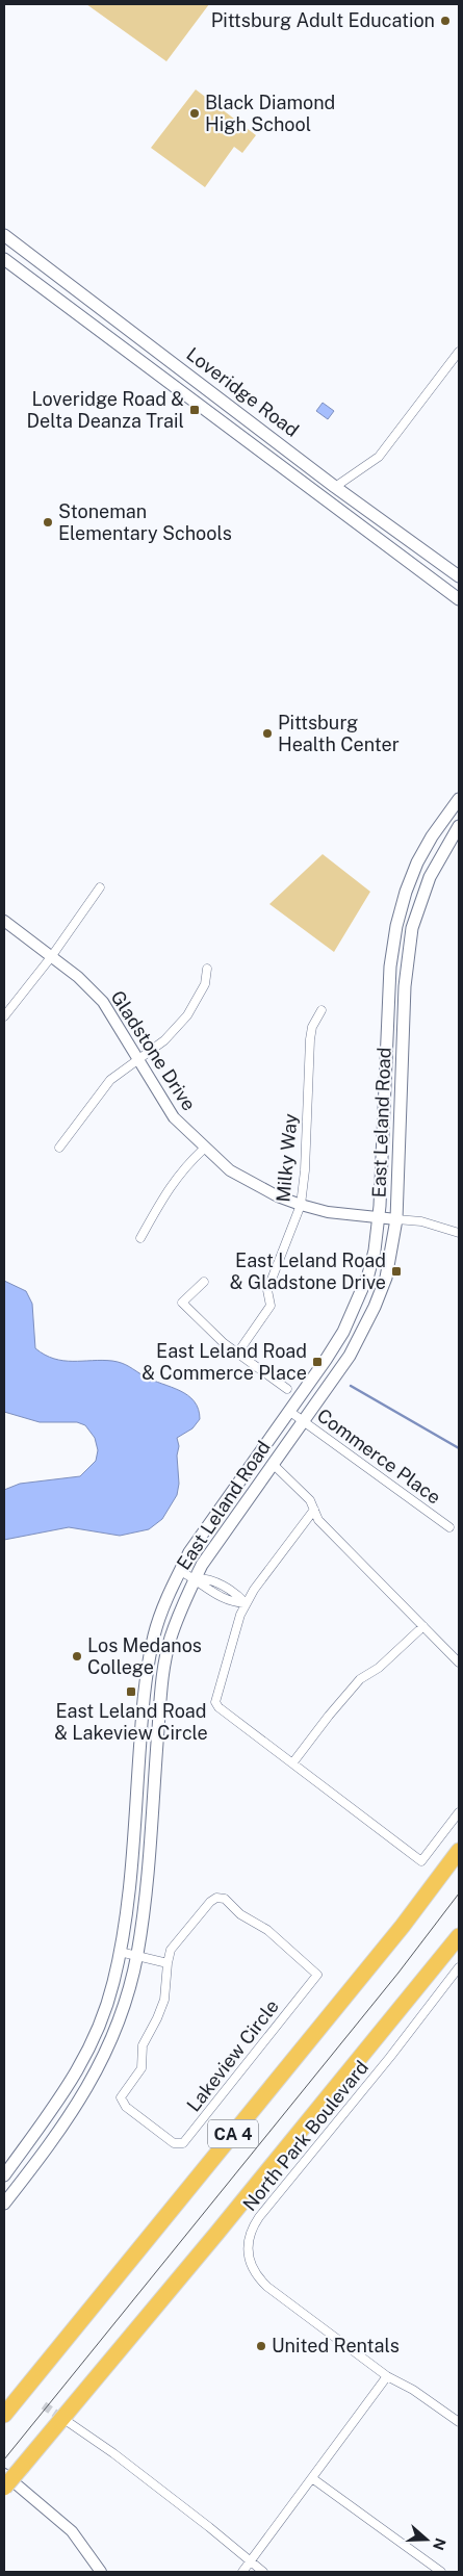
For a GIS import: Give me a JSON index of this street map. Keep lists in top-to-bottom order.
{
  "streets": {
    "highway": ["CA 4"],
    "main road": ["Loveridge Road", "East Leland Road"],
    "street": [
      "Gladstone Drive",
      "Milky Way",
      "Commerce Place",
      "Lakeview Circle",
      "North Park Boulevard"
    ]
  },
  "crossings": [
    ["Gladstone Drive", "East Leland Road"],
    ["Gladstone Drive", "Milky Way"],
    ["East Leland Road", "Commerce Place"]
  ],
  "places": {
    "other": [
      "Pittsburg Adult Education",
      "Black Diamond High School",
      "Stoneman Elementary Schools",
      "Pittsburg Health Center",
      "Los Medanos College",
      "United Rentals"
    ],
    "transit": [
      "Loveridge Road & Delta Deanza Trail",
      "East Leland Road & Gladstone Drive",
      "East Leland Road & Commerce Place",
      "East Leland Road & Lakeview Circle"
    ]
  },
  "north": "right"
}
